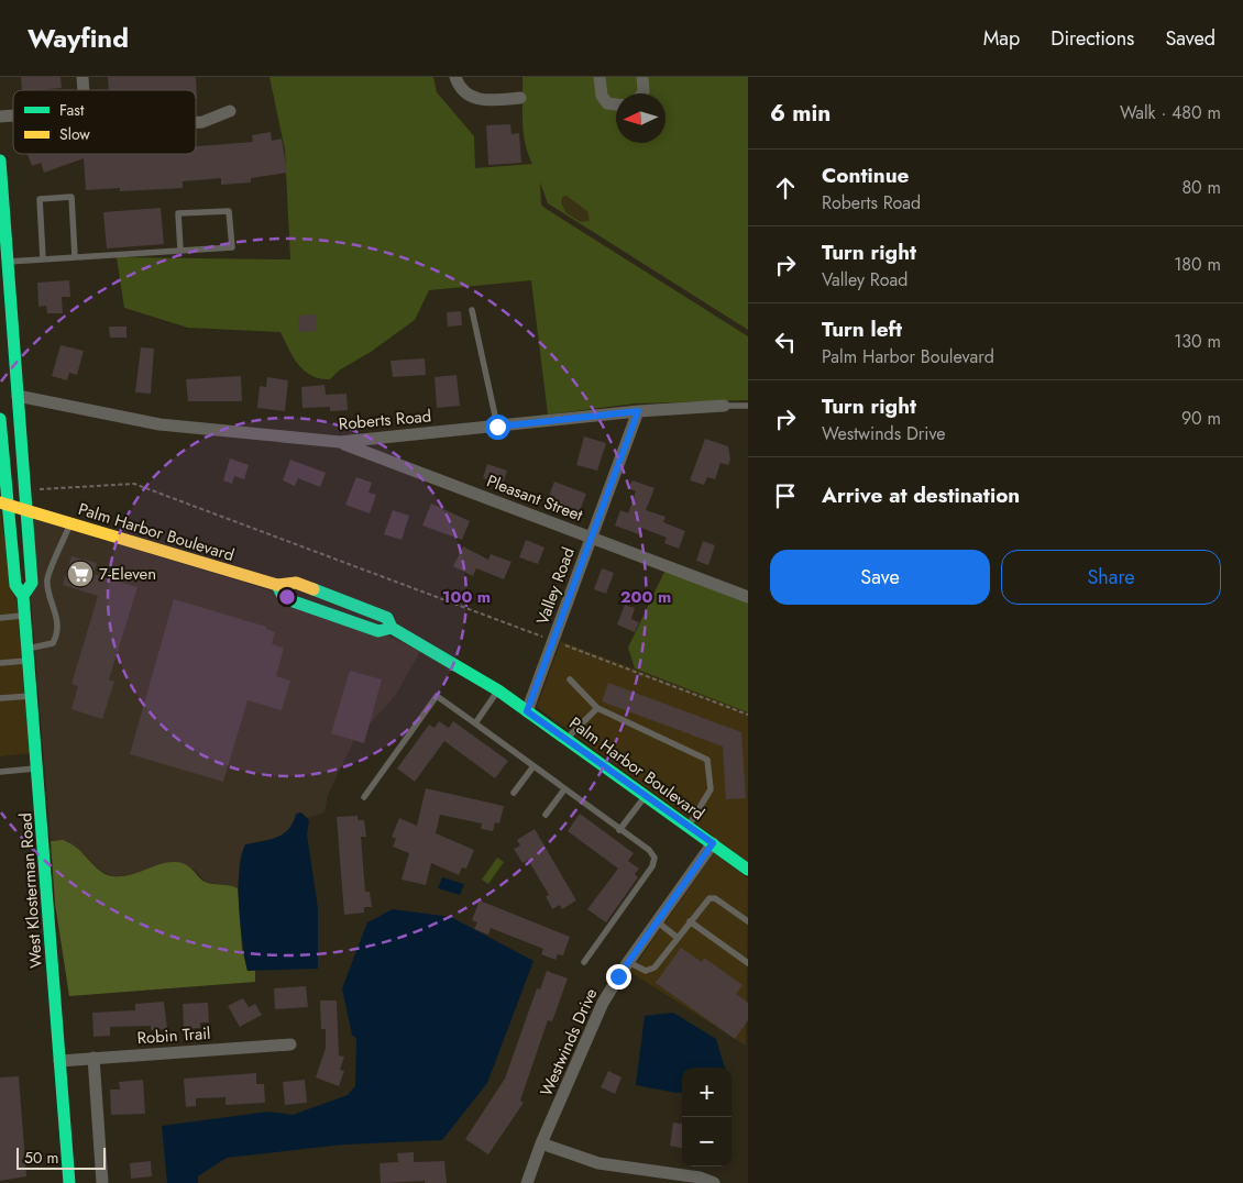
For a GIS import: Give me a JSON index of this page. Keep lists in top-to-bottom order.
{
  "streets": {
    "main road": ["Palm Harbor Boulevard", "West Klosterman Road"],
    "street": [
      "Roberts Road",
      "Pleasant Street",
      "Valley Road",
      "Robin Trail",
      "Westwinds Drive"
    ]
  },
  "crossings": [
    ["Roberts Road", "Pleasant Street"],
    ["Roberts Road", "Valley Road"],
    ["Pleasant Street", "Valley Road"],
    ["Palm Harbor Boulevard", "Valley Road"],
    ["Palm Harbor Boulevard", "West Klosterman Road"],
    ["Palm Harbor Boulevard", "Westwinds Drive"],
    ["West Klosterman Road", "Robin Trail"]
  ],
  "places": {
    "supermarket": ["7-Eleven"]
  },
  "legend": ["Fast", "Slow"],
  "scale_bar": "50 m",
  "north": "left",
  "page": {
    "header": "Wayfind",
    "nav": ["Map", "Directions", "Saved"],
    "heading": ["6 min", "Walk · 480 m"],
    "list": [
      ["Continue", "Roberts Road", "80 m"],
      ["Turn right", "Valley Road", "180 m"],
      ["Turn left", "Palm Harbor Boulevard", "130 m"],
      ["Turn right", "Westwinds Drive", "90 m"],
      "Arrive at destination"
    ],
    "buttons": ["Save", "Share"],
    "map_buttons": ["+", "−"],
    "scale": "50 m"
  },
  "rings": ["100 m", "200 m"]
}
